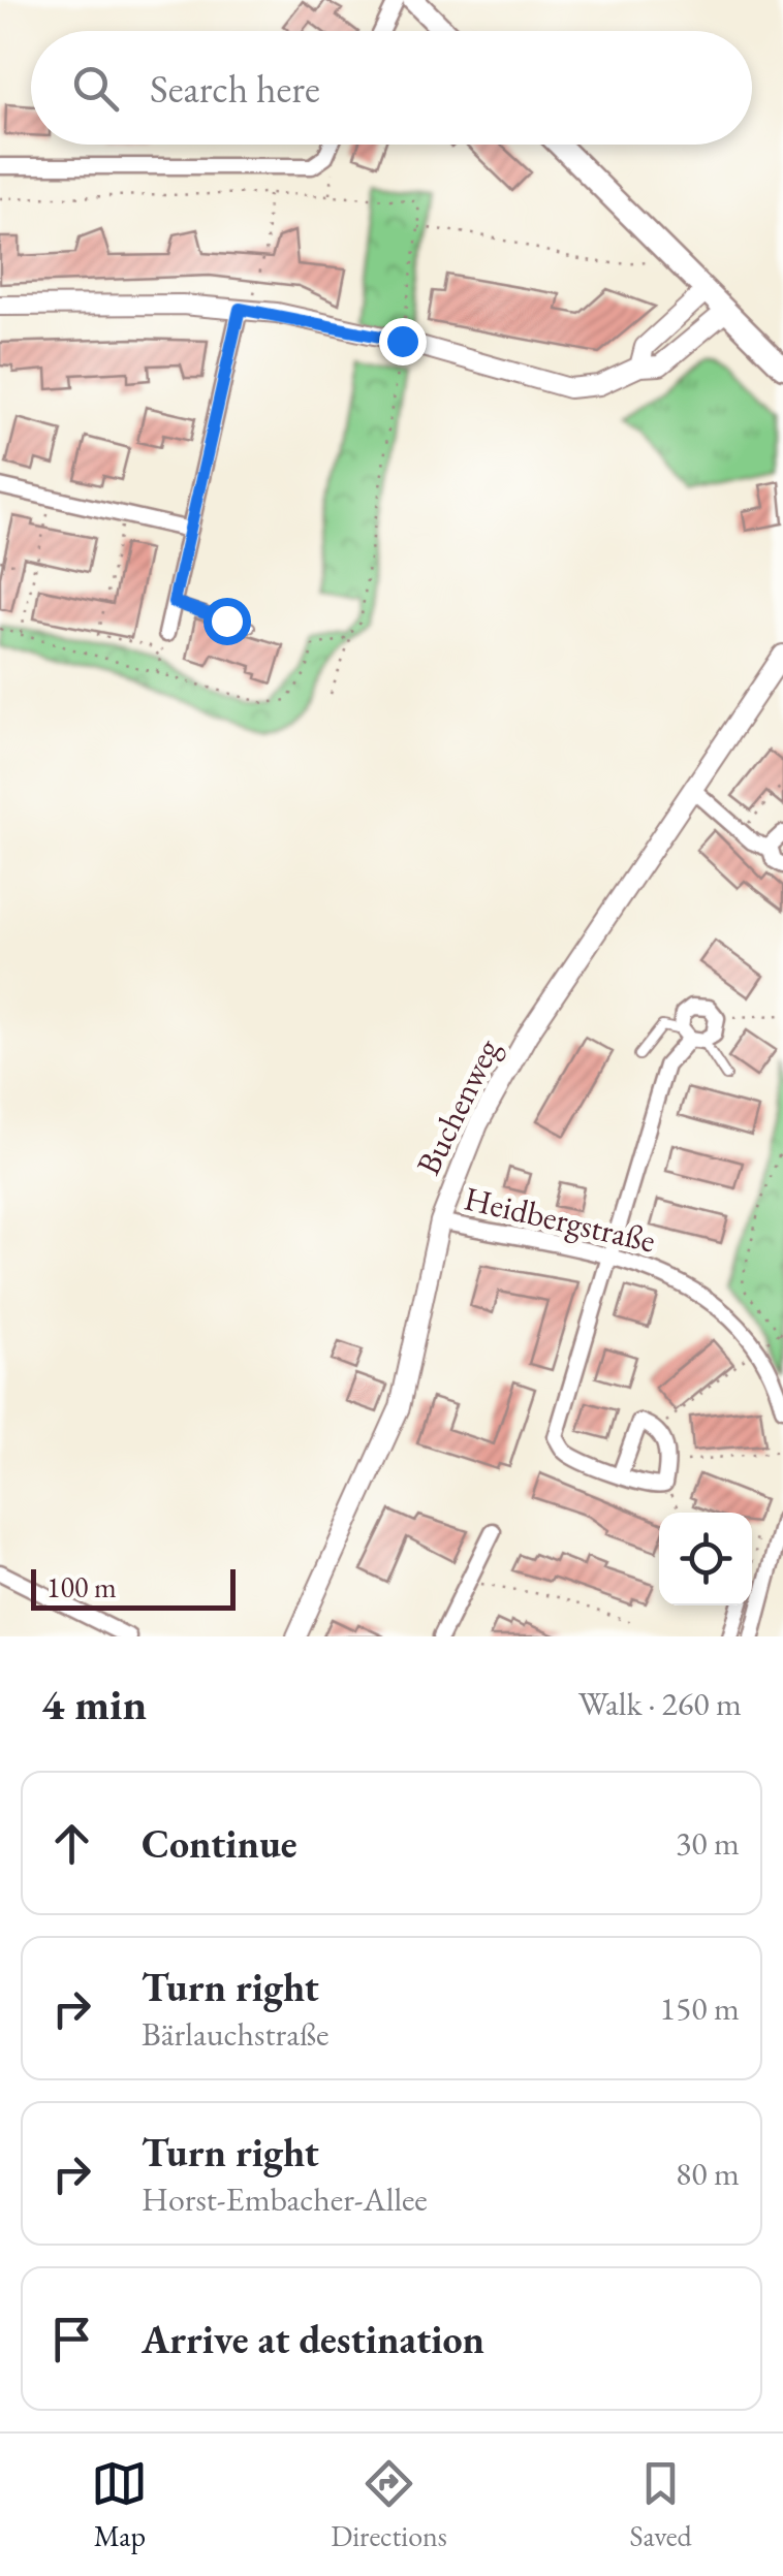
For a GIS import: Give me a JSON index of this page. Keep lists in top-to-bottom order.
{
  "streets": {
    "street": ["Buchenweg", "Heidbergstraße"]
  },
  "crossings": [
    ["Buchenweg", "Heidbergstraße"]
  ],
  "scale_bar": "100 m",
  "page": {
    "search": "Search here",
    "scale": "100 m",
    "heading": ["4 min", "Walk · 260 m"],
    "list": [
      ["Continue", "30 m"],
      ["Turn right", "Bärlauchstraße", "150 m"],
      ["Turn right", "Horst-Embacher-Allee", "80 m"],
      "Arrive at destination"
    ],
    "nav": ["Map", "Directions", "Saved"]
  }
}
